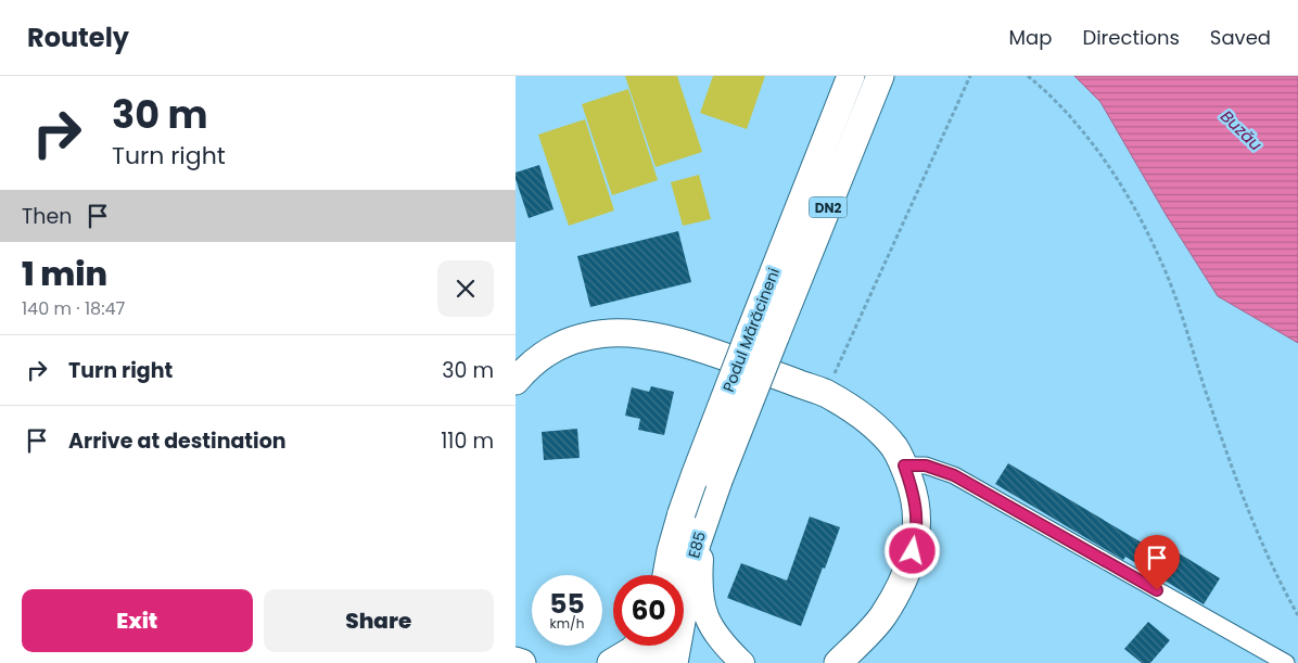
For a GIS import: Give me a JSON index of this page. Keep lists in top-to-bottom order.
{
  "streets": {
    "main road": ["DN2", "Podul Mărăcineni", "E85"]
  },
  "crossings": [
    ["Podul Mărăcineni", "E85"]
  ],
  "water": ["Buzău"],
  "page": {
    "header": "Routely",
    "nav": ["Map", "Directions", "Saved"],
    "turn": ["30 m", "Turn right"],
    "then": "Then",
    "heading": ["1 min", "140 m · 18:47"],
    "list": [
      {
        "name": "Turn right",
        "value": "30 m"
      },
      {
        "name": "Arrive at destination",
        "value": "110 m"
      }
    ],
    "speed": "55 km/h",
    "limit": "60",
    "buttons": ["Exit", "Share"]
  }
}
